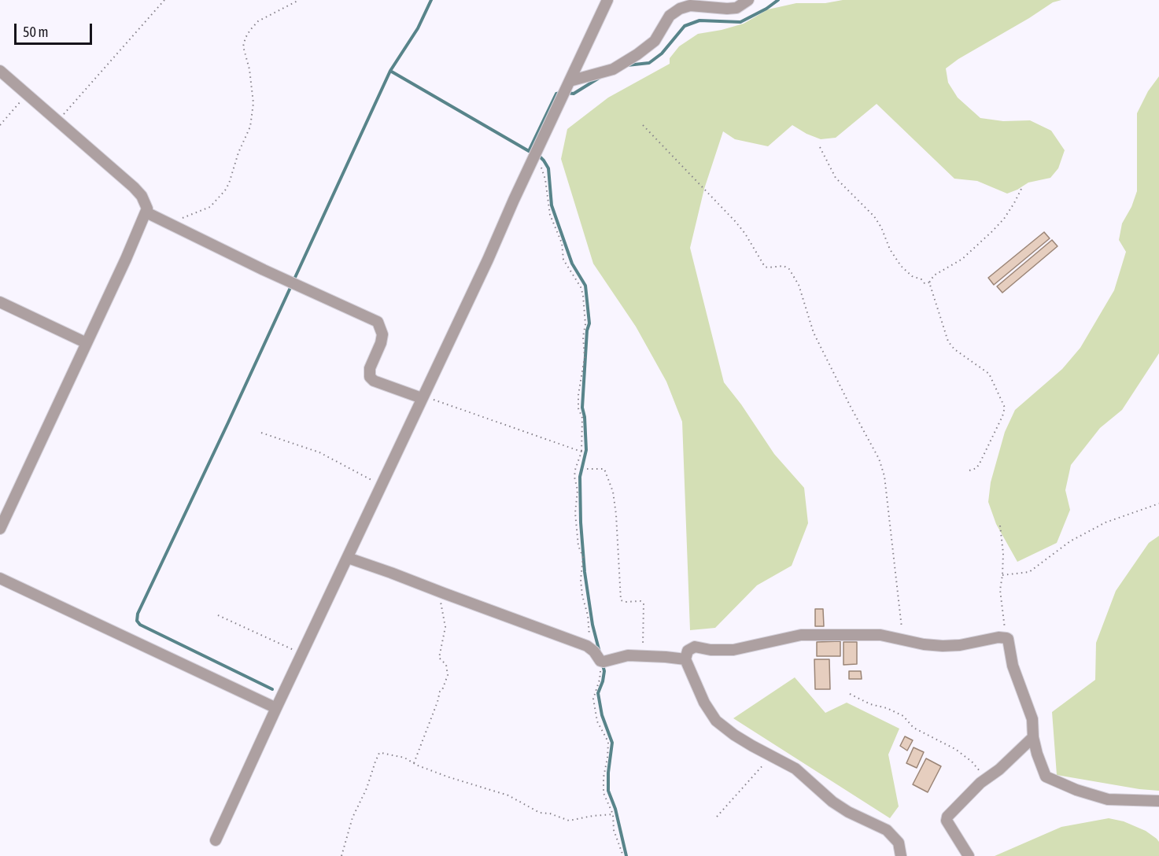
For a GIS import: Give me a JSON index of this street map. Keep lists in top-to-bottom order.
{
  "scale_bar": "50 m"
}
